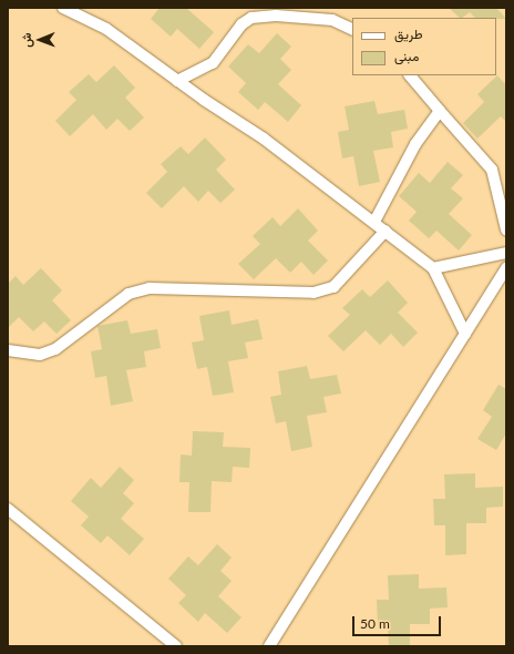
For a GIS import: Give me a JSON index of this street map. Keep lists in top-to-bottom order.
{
  "legend": ["طريق", "مبنى"],
  "scale_bar": "50 m",
  "north": "left"
}
